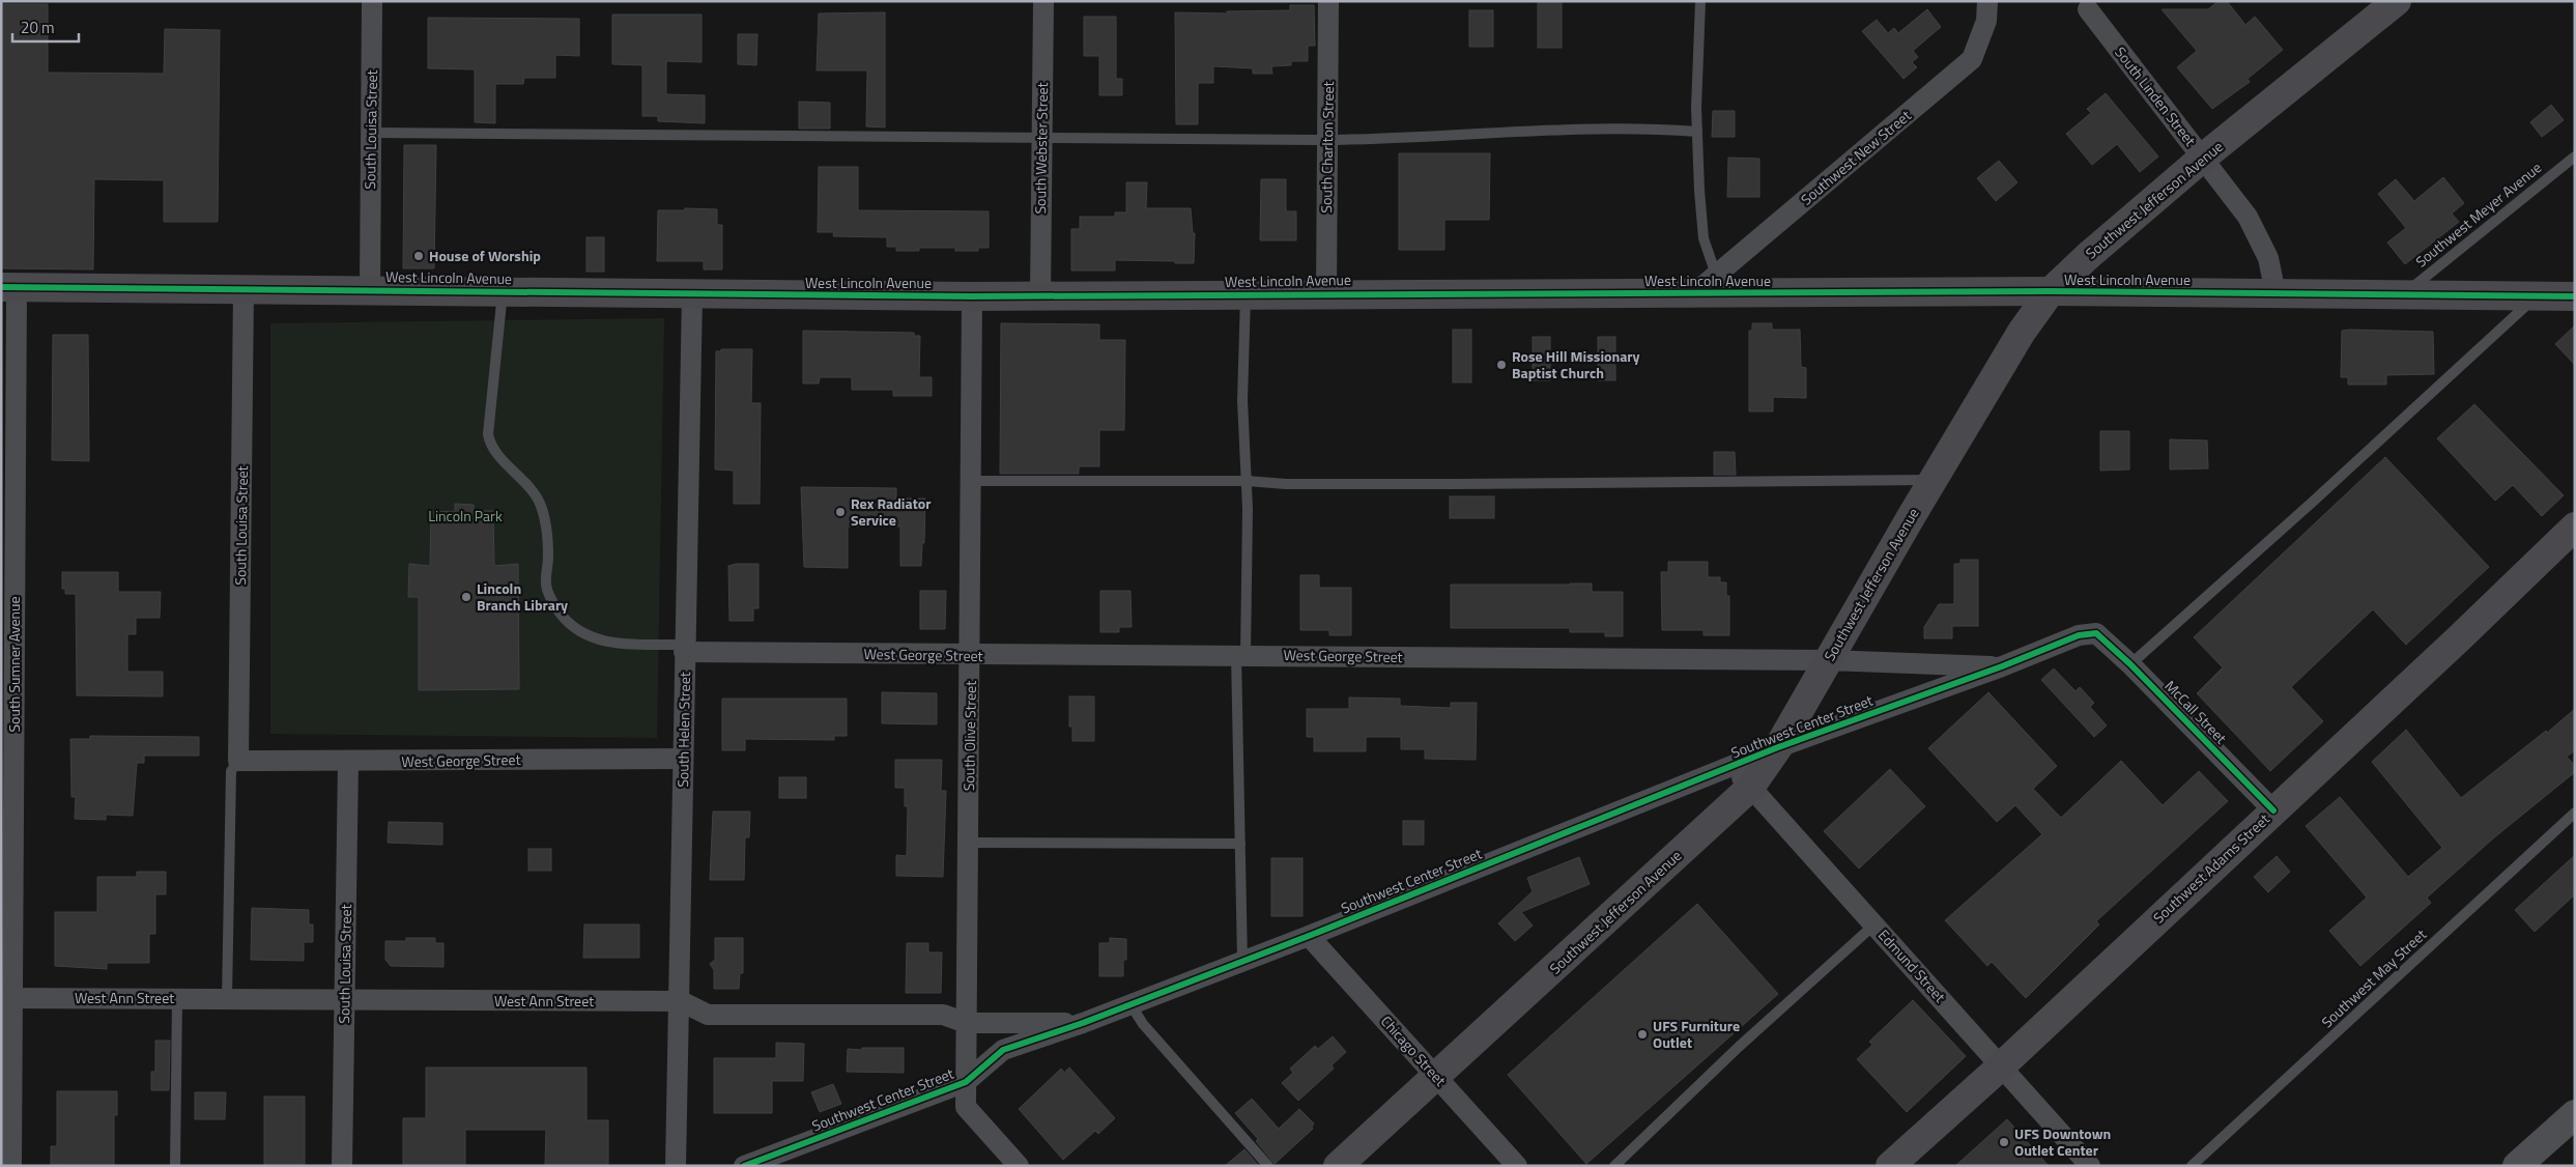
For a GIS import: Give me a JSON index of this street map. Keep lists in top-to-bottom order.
{
  "streets": {
    "main road": ["Southwest Jefferson Avenue", "West Lincoln Avenue", "Southwest Adams Street"],
    "street": [
      "South Linden Street",
      "South Louisa Street",
      "South Charlton Street",
      "South Webster Street",
      "Southwest New Street",
      "West George Street",
      "South Sumner Avenue",
      "McCall Street",
      "Southwest Center Street",
      "South Helen Street",
      "South Olive Street",
      "Edmund Street",
      "West Ann Street",
      "Chicago Street"
    ],
    "lane": ["Southwest Meyer Avenue", "Southwest May Street"]
  },
  "crossings": [
    ["South Linden Street", "Southwest Jefferson Avenue"],
    ["South Linden Street", "West Lincoln Avenue"],
    ["South Louisa Street", "West Lincoln Avenue"],
    ["South Louisa Street", "West George Street"],
    ["South Louisa Street", "West Ann Street"],
    ["South Charlton Street", "West Lincoln Avenue"],
    ["South Webster Street", "West Lincoln Avenue"],
    ["Southwest New Street", "West Lincoln Avenue"],
    ["Southwest Jefferson Avenue", "West Lincoln Avenue"],
    ["Southwest Jefferson Avenue", "West George Street"],
    ["Southwest Jefferson Avenue", "Southwest Center Street"],
    ["Southwest Jefferson Avenue", "Edmund Street"],
    ["Southwest Jefferson Avenue", "Chicago Street"],
    ["Southwest Meyer Avenue", "West Lincoln Avenue"],
    ["West Lincoln Avenue", "South Sumner Avenue"],
    ["West Lincoln Avenue", "South Helen Street"],
    ["West Lincoln Avenue", "South Olive Street"],
    ["West George Street", "Southwest Center Street"],
    ["West George Street", "South Helen Street"],
    ["West George Street", "South Olive Street"],
    ["South Sumner Avenue", "West Ann Street"],
    ["McCall Street", "Southwest Center Street"],
    ["McCall Street", "Southwest Adams Street"],
    ["Southwest Center Street", "South Olive Street"],
    ["Southwest Center Street", "Edmund Street"],
    ["Southwest Center Street", "West Ann Street"],
    ["Southwest Center Street", "Chicago Street"],
    ["South Helen Street", "West Ann Street"],
    ["South Olive Street", "West Ann Street"],
    ["Southwest Adams Street", "Edmund Street"]
  ],
  "parks": ["Lincoln Park"],
  "places": [
    "House of Worship",
    "Rose Hill Missionary Baptist Church",
    "Rex Radiator Service",
    "Lincoln Branch Library",
    "UFS Furniture Outlet",
    "UFS Downtown Outlet Center"
  ],
  "scale_bar": "20 m"
}
